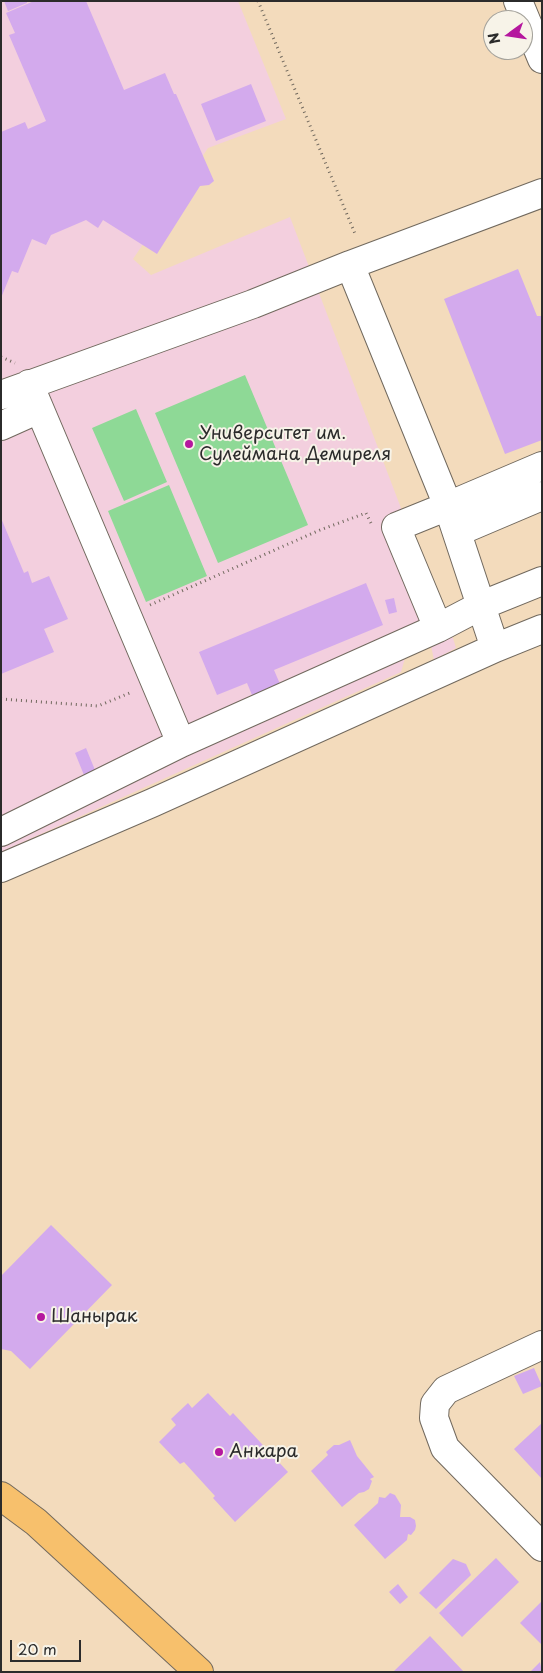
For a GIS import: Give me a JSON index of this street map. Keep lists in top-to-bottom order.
{
  "places": ["Университет им. Сулеймана Демиреля", "Шанырак", "Анкара"],
  "scale_bar": "20 m",
  "north": "left"
}
